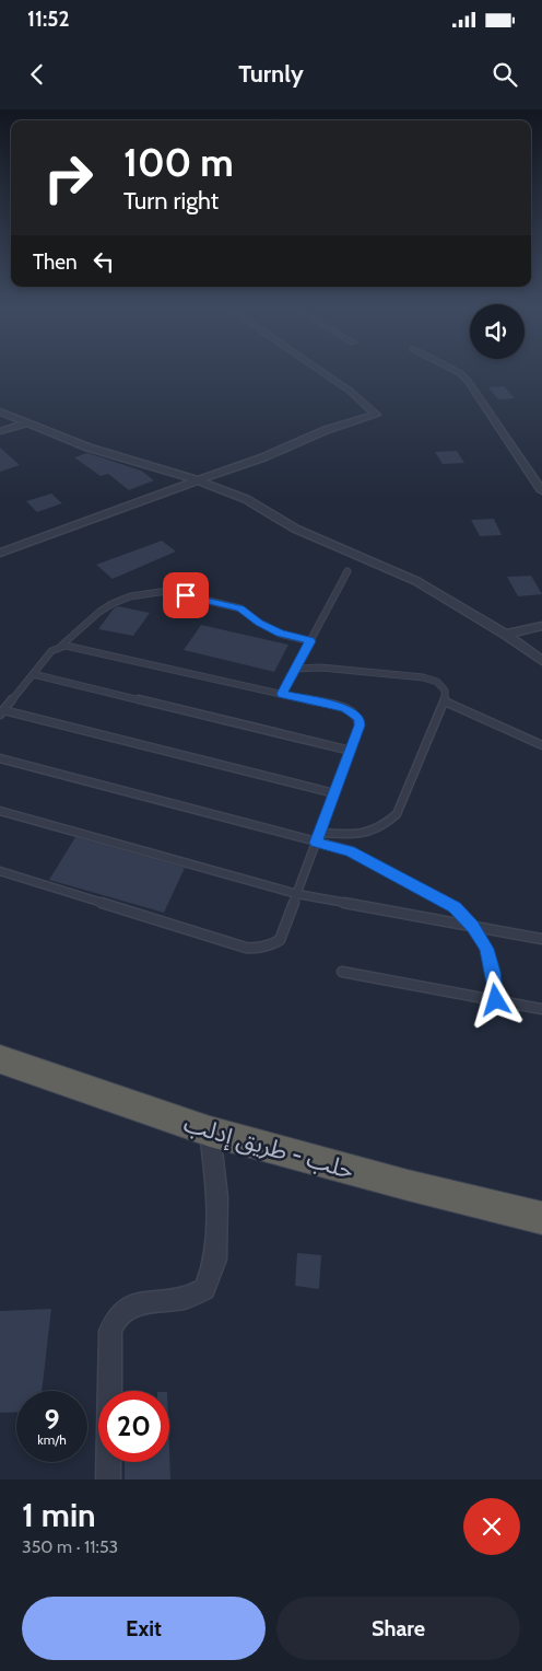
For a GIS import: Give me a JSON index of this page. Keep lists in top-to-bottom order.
{
  "streets": {
    "highway": ["حلب - طريق إدلب"]
  },
  "page": {
    "status": "11:52",
    "header": "Turnly",
    "turn": ["100 m", "Turn right"],
    "then": "Then",
    "speed": "9 km/h",
    "limit": "20",
    "heading": ["1 min", "350 m · 11:53"],
    "buttons": ["Exit", "Share"]
  }
}
